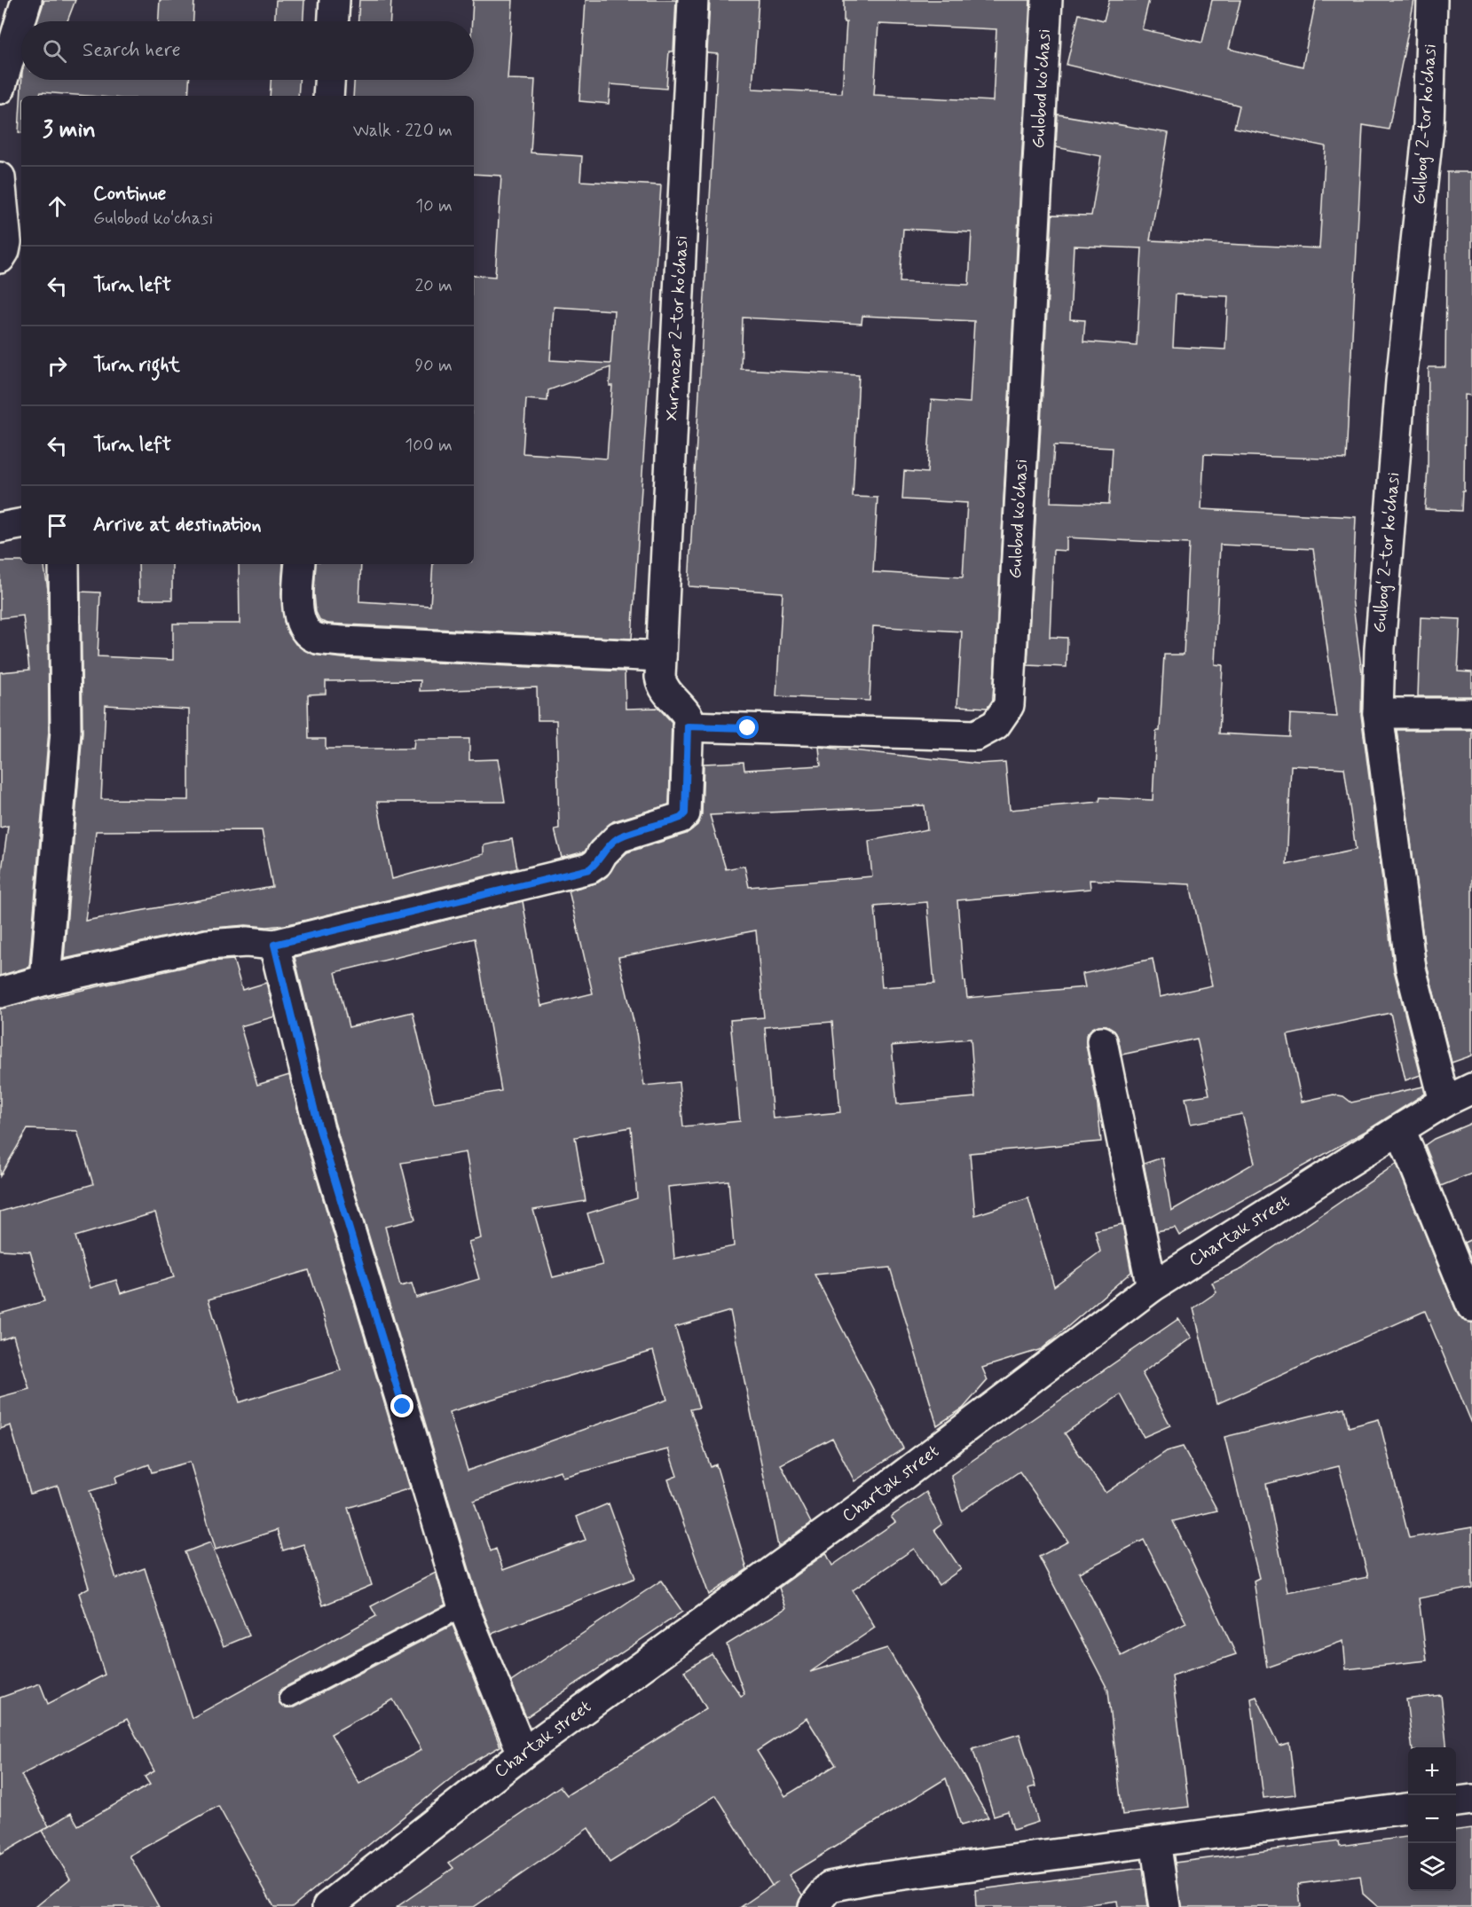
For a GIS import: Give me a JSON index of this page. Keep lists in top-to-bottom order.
{
  "streets": {
    "street": [
      "Gulobod koʻchasi",
      "Gulbogʻ 2-tor koʻchasi",
      "Xurmozor 2-tor koʻchasi",
      "Chartak street"
    ]
  },
  "crossings": [
    ["Gulobod koʻchasi", "Xurmozor 2-tor koʻchasi"],
    ["Gulbogʻ 2-tor koʻchasi", "Chartak street"]
  ],
  "page": {
    "search": "Search here",
    "heading": ["3 min", "Walk · 220 m"],
    "list": [
      ["Continue", "Gulobod koʻchasi", "10 m"],
      ["Turn left", "20 m"],
      ["Turn right", "90 m"],
      ["Turn left", "100 m"],
      "Arrive at destination"
    ],
    "map_buttons": ["+", "−"]
  }
}
